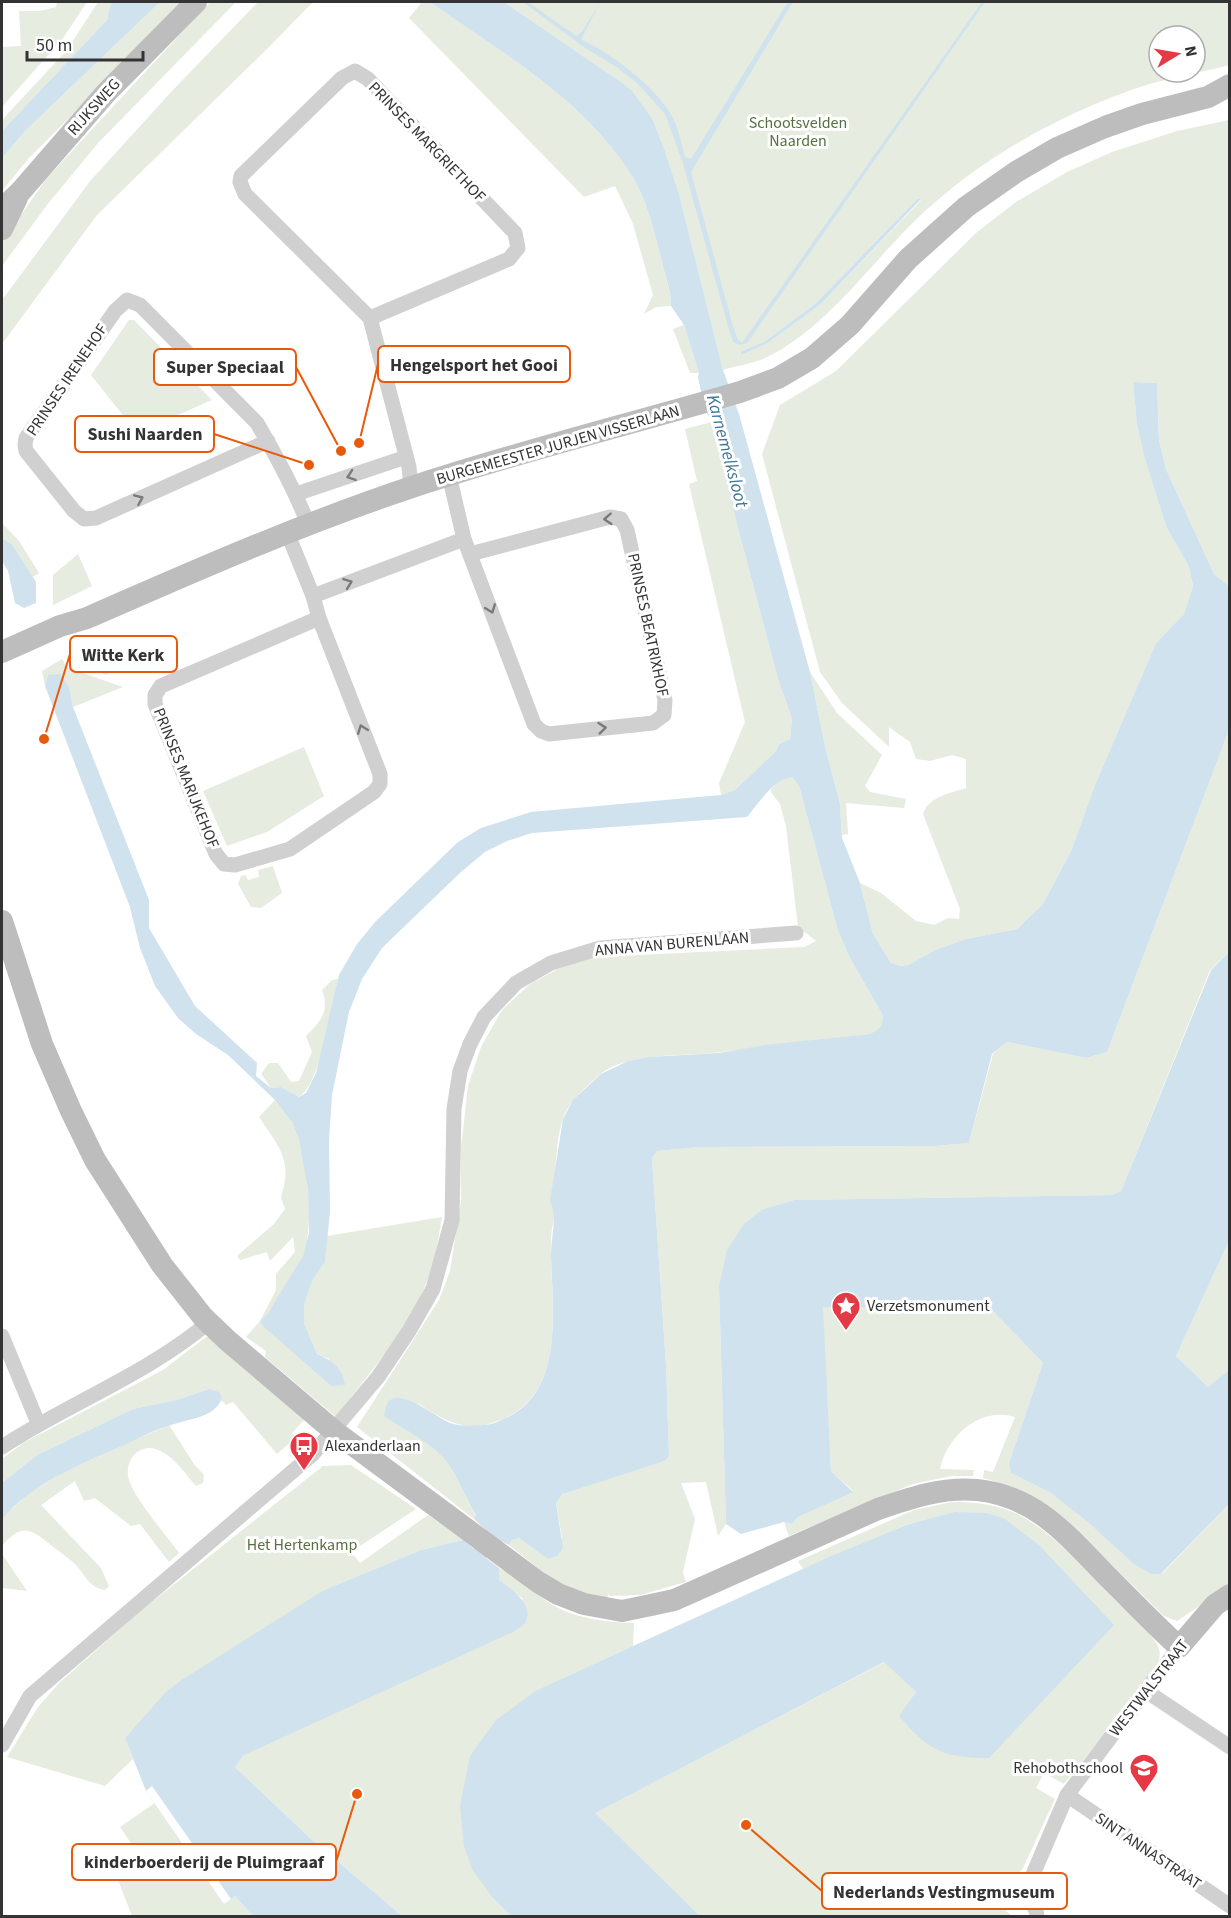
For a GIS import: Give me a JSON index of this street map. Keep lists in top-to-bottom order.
{
  "streets": {
    "street": [
      "RIJKSWEG",
      "PRINSES MARGRIETHOF",
      "PRINSES IRENEHOF",
      "BURGEMEESTER JURJEN VISSERLAAN",
      "PRINSES BEATRIXHOF",
      "PRINSES MARIJKEHOF",
      "ANNA VAN BURENLAAN",
      "WESTWALSTRAAT",
      "SINT ANNASTRAAT"
    ]
  },
  "crossings": [
    ["PRINSES IRENEHOF", "BURGEMEESTER JURJEN VISSERLAAN"],
    ["BURGEMEESTER JURJEN VISSERLAAN", "PRINSES BEATRIXHOF"],
    ["BURGEMEESTER JURJEN VISSERLAAN", "PRINSES MARIJKEHOF"],
    ["WESTWALSTRAAT", "SINT ANNASTRAAT"]
  ],
  "water": ["Karnemelksloot"],
  "parks": ["Schootsvelden Naarden", "Het Hertenkamp"],
  "places": {
    "other": [
      "Hengelsport het Gooi",
      "Super Speciaal",
      "Sushi Naarden",
      "Witte Kerk",
      "kinderboerderij de Pluimgraaf",
      "Nederlands Vestingmuseum"
    ],
    "place": ["Verzetsmonument"],
    "bus stop": ["Alexanderlaan"],
    "school or university": ["Rehobothschool"]
  },
  "scale_bar": "50 m",
  "north": "right"
}
